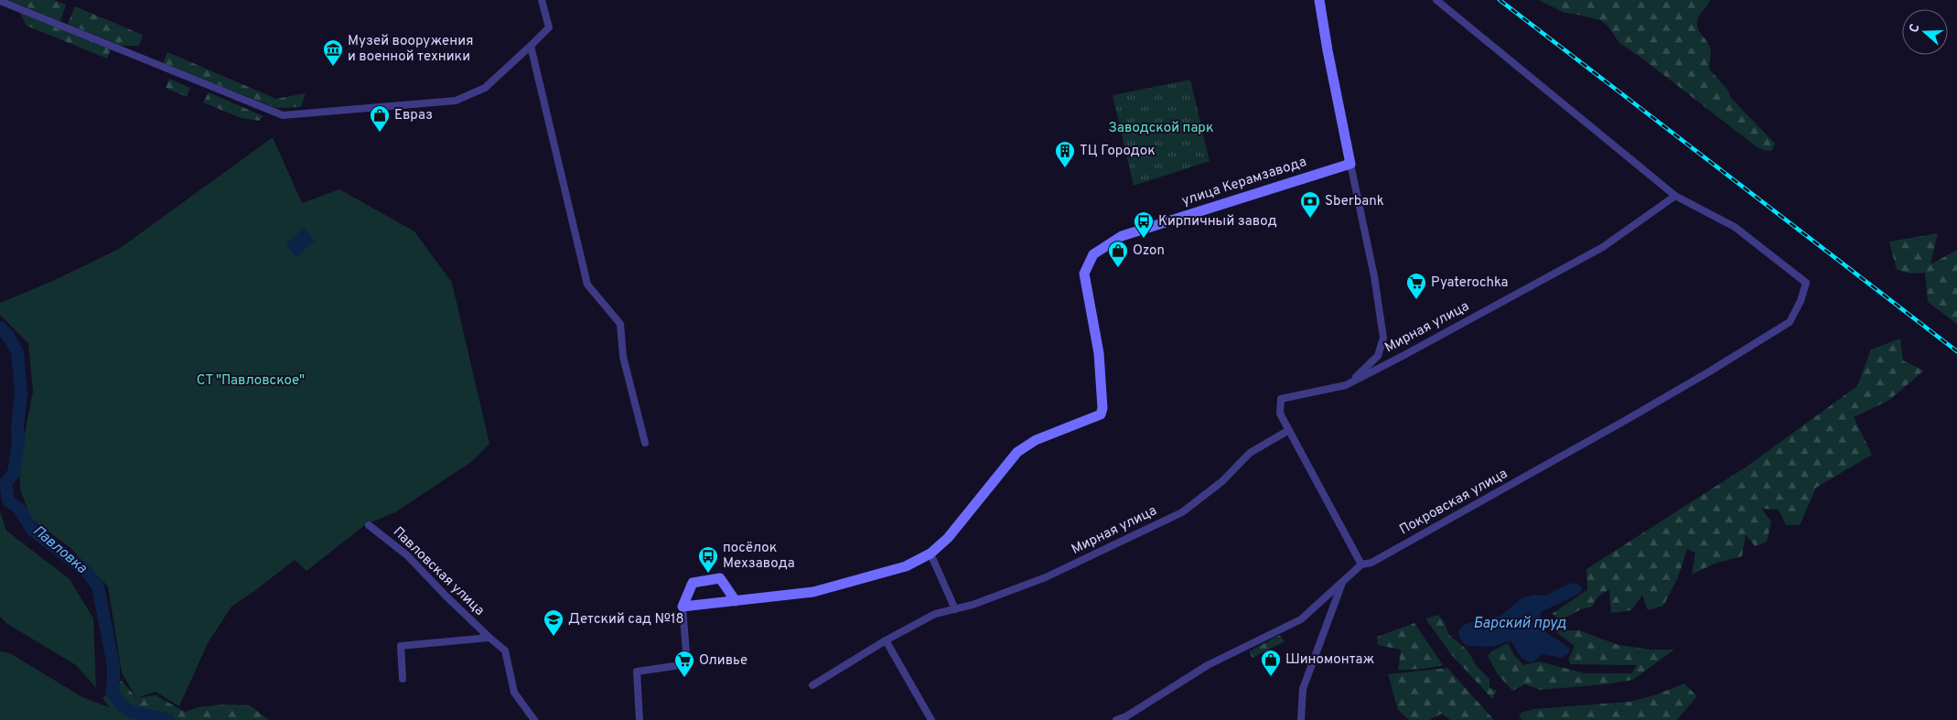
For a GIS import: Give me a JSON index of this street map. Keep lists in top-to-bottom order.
{
  "streets": {
    "street": [
      "улица Керамзавода",
      "Мирная улица",
      "Покровская улица",
      "Павловская улица"
    ]
  },
  "crossings": [
    ["Мирная улица", "Покровская улица"]
  ],
  "water": ["Павловка", "Барский пруд"],
  "parks": ["Заводской парк", "СТ \"Павловское\""],
  "places": {
    "museum": ["Музей вооружения и военной техники"],
    "shop": ["Евраз", "Ozon", "Шиномонтаж"],
    "building": ["ТЦ Городок"],
    "bank": ["Sberbank"],
    "bus stop": ["Кирпичный завод", "посёлок Мехзавода"],
    "supermarket": ["Pyaterochka", "Оливье"],
    "school or university": ["Детский сад №18"]
  },
  "north": "left"
}
